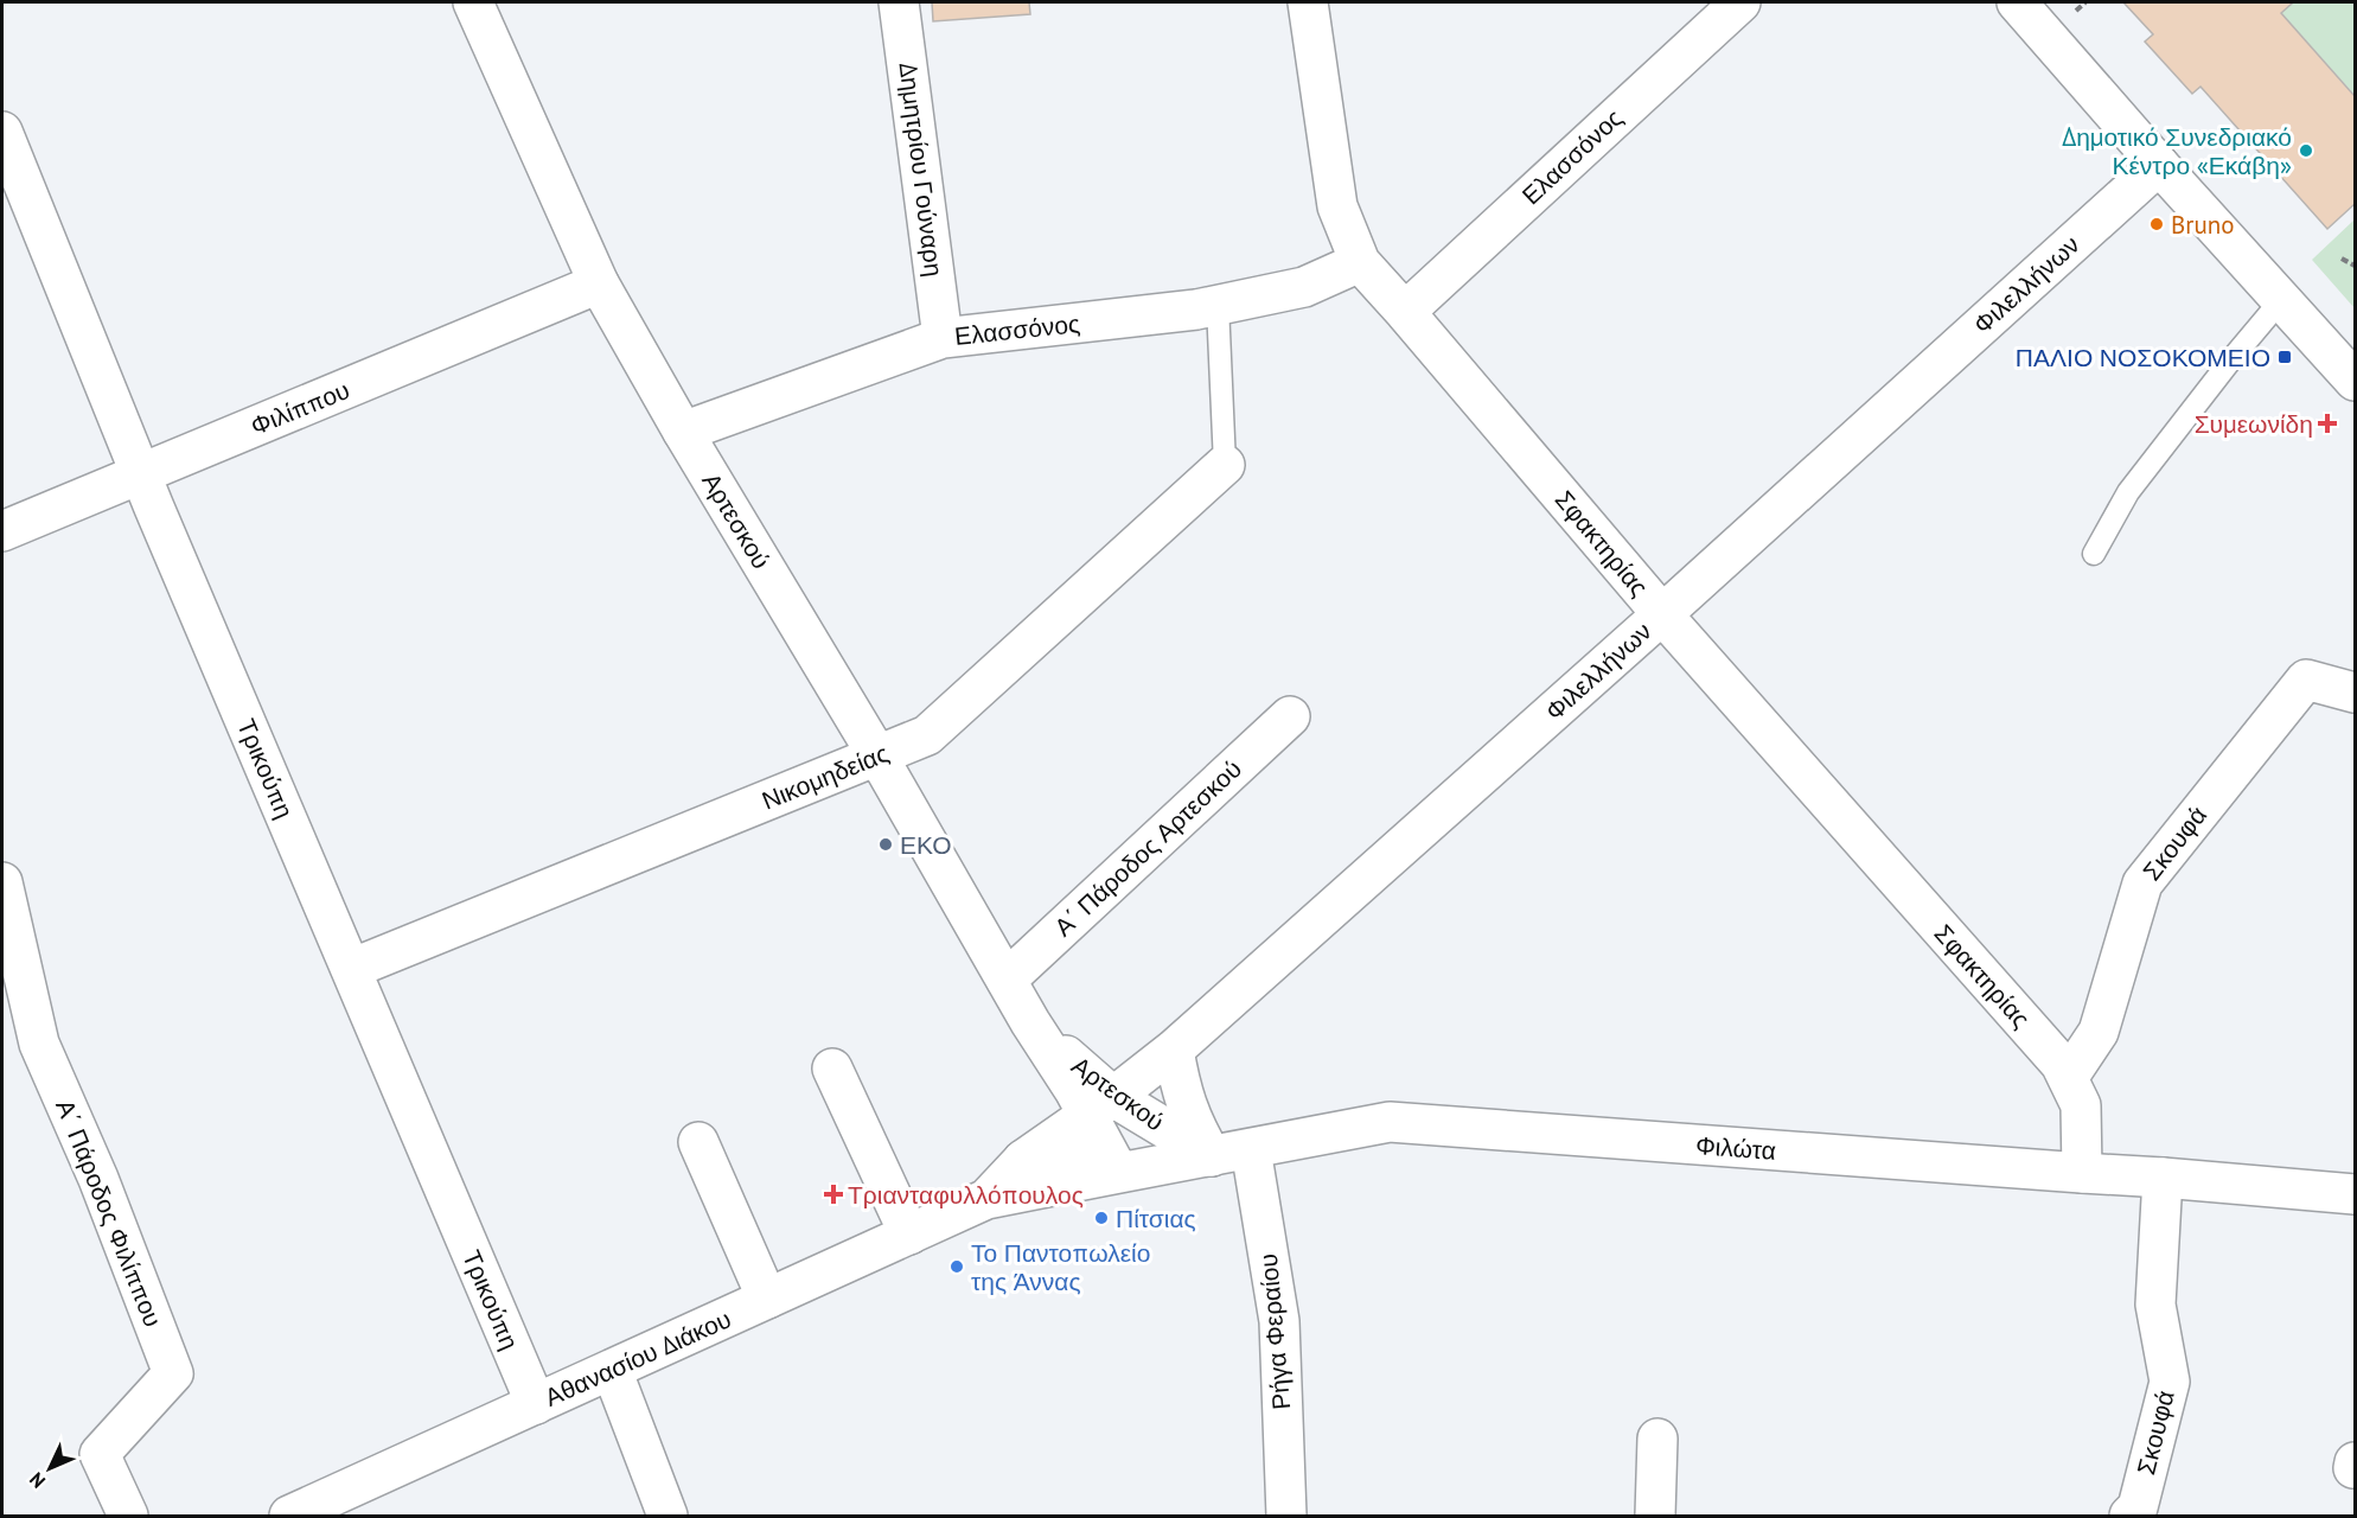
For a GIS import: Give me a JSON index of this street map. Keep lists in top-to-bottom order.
{
  "streets": {
    "street": [
      "Ελασσόνος",
      "Δημητρίου Γούναρη",
      "Φιλελλήνων",
      "Φιλίππου",
      "Αρτεσκού",
      "Σφακτηρίας",
      "Τρικούπη",
      "Νικομηδείας",
      "Σκουφά",
      "Α΄ Πάροδος Αρτεσκού",
      "Φιλώτα",
      "Α΄ Πάροδος Φιλίππου",
      "Ρήγα Φεραίου",
      "Αθανασίου Διάκου"
    ]
  },
  "crossings": [
    ["Ελασσόνος", "Δημητρίου Γούναρη"],
    ["Ελασσόνος", "Αρτεσκού"],
    ["Ελασσόνος", "Σφακτηρίας"],
    ["Φιλελλήνων", "Αρτεσκού"],
    ["Φιλελλήνων", "Σφακτηρίας"],
    ["Φιλελλήνων", "Αθανασίου Διάκου"],
    ["Φιλίππου", "Αρτεσκού"],
    ["Φιλίππου", "Τρικούπη"],
    ["Αρτεσκού", "Νικομηδείας"],
    ["Αρτεσκού", "Α΄ Πάροδος Αρτεσκού"],
    ["Αρτεσκού", "Φιλώτα"],
    ["Αρτεσκού", "Αθανασίου Διάκου"],
    ["Σφακτηρίας", "Σκουφά"],
    ["Σφακτηρίας", "Φιλώτα"],
    ["Τρικούπη", "Νικομηδείας"],
    ["Τρικούπη", "Αθανασίου Διάκου"],
    ["Σκουφά", "Φιλώτα"],
    ["Φιλώτα", "Ρήγα Φεραίου"],
    ["Φιλώτα", "Αθανασίου Διάκου"]
  ],
  "places": {
    "other": [
      "Δημοτικό Συνεδριακό Κέντρο «Εκάβη»",
      "Bruno",
      "ΕΚΟ",
      "Πίτσιας",
      "Το Παντοπωλείο της Άννας"
    ],
    "transit": ["ΠΑΛΙΟ ΝΟΣΟΚΟΜΕΙΟ"],
    "health": ["Συμεωνίδη", "Τριανταφυλλόπουλος"]
  },
  "north": "bottom left"
}
